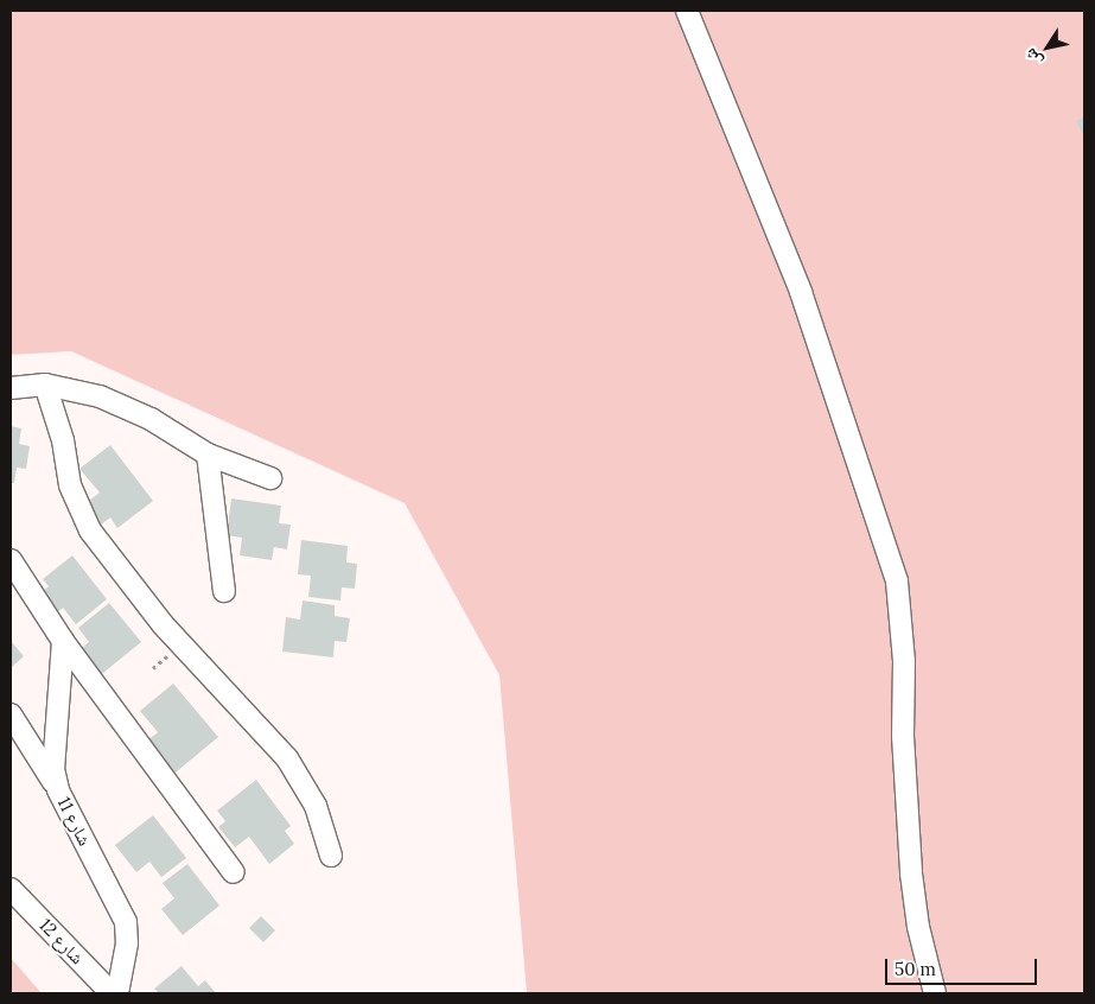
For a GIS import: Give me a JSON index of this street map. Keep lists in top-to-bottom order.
{
  "streets": {
    "street": ["شارع 11", "شارع 12"]
  },
  "scale_bar": "50 m",
  "north": "bottom left"
}
